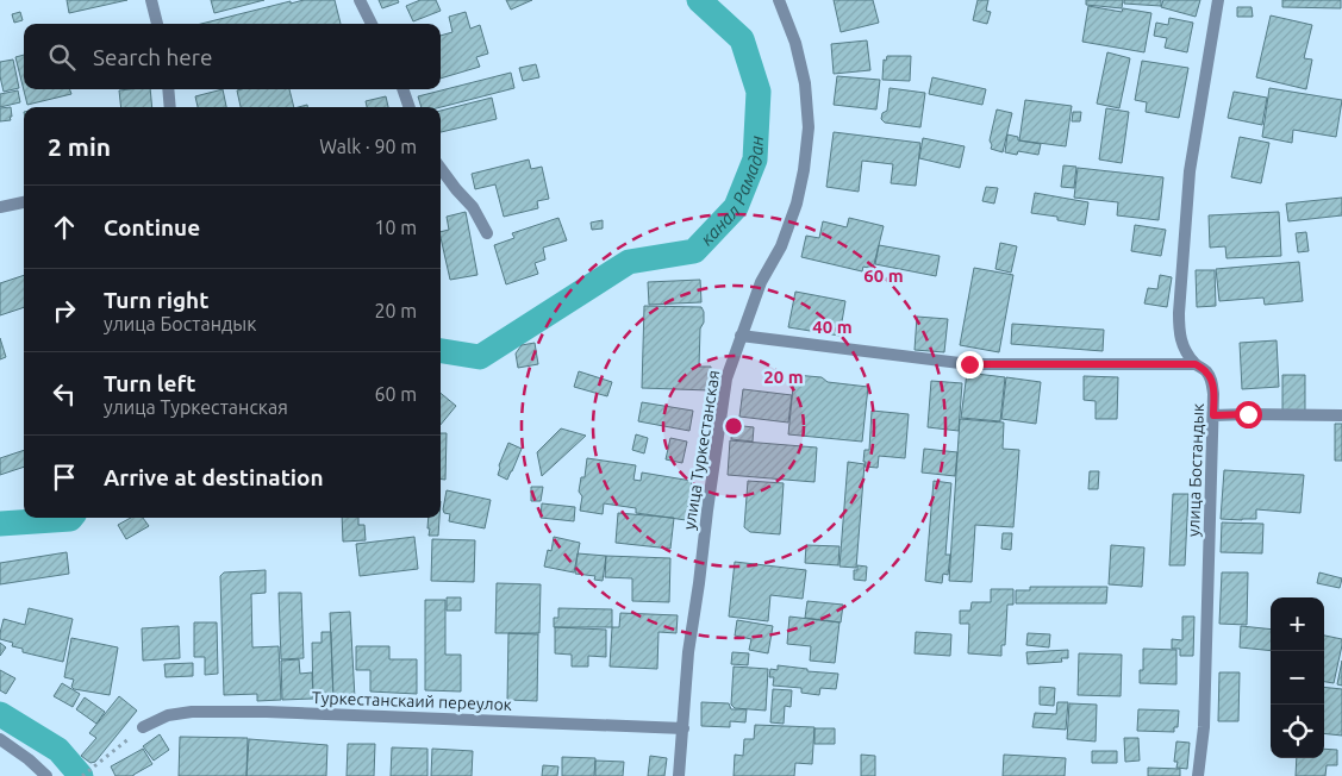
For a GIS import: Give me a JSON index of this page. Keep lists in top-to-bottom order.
{
  "streets": {
    "street": ["улица Туркестанская", "улица Бостандык", "Туркестанскаий переулок"]
  },
  "crossings": [
    ["улица Туркестанская", "Туркестанскаий переулок"]
  ],
  "water": ["канал Рамадан"],
  "page": {
    "search": "Search here",
    "heading": ["2 min", "Walk · 90 m"],
    "list": [
      ["Continue", "10 m"],
      ["Turn right", "улица Бостандык", "20 m"],
      ["Turn left", "улица Туркестанская", "60 m"],
      "Arrive at destination"
    ],
    "map_buttons": ["+", "−"]
  },
  "rings": ["60 m", "40 m", "20 m"]
}
